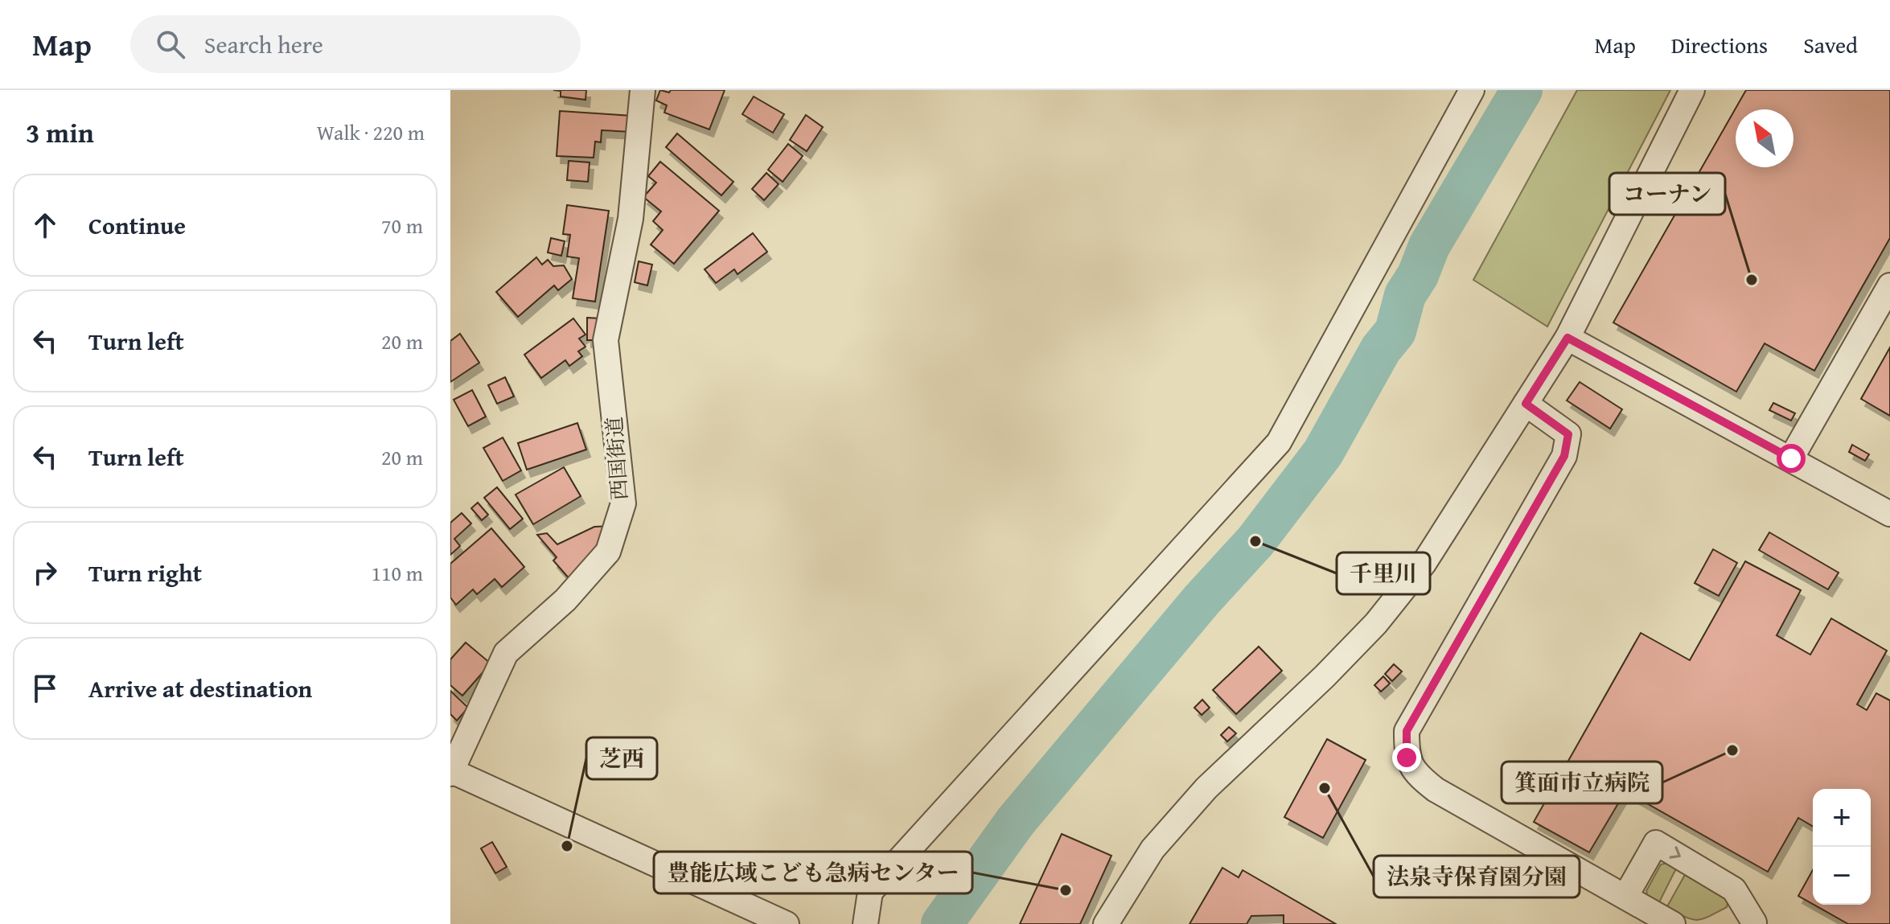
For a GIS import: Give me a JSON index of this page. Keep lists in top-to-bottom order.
{
  "streets": {
    "street": ["西国街道"]
  },
  "places": [
    "コーナン",
    "千里川",
    "箕面市立病院",
    "法泉寺保育園分園",
    "芝西",
    "豊能広域こども急病センター"
  ],
  "north": "top left",
  "page": {
    "header": "Map",
    "search": "Search here",
    "nav": ["Map", "Directions", "Saved"],
    "heading": ["3 min", "Walk · 220 m"],
    "list": [
      ["Continue", "70 m"],
      ["Turn left", "20 m"],
      ["Turn left", "20 m"],
      ["Turn right", "110 m"],
      "Arrive at destination"
    ],
    "map_buttons": ["+", "−"]
  }
}
